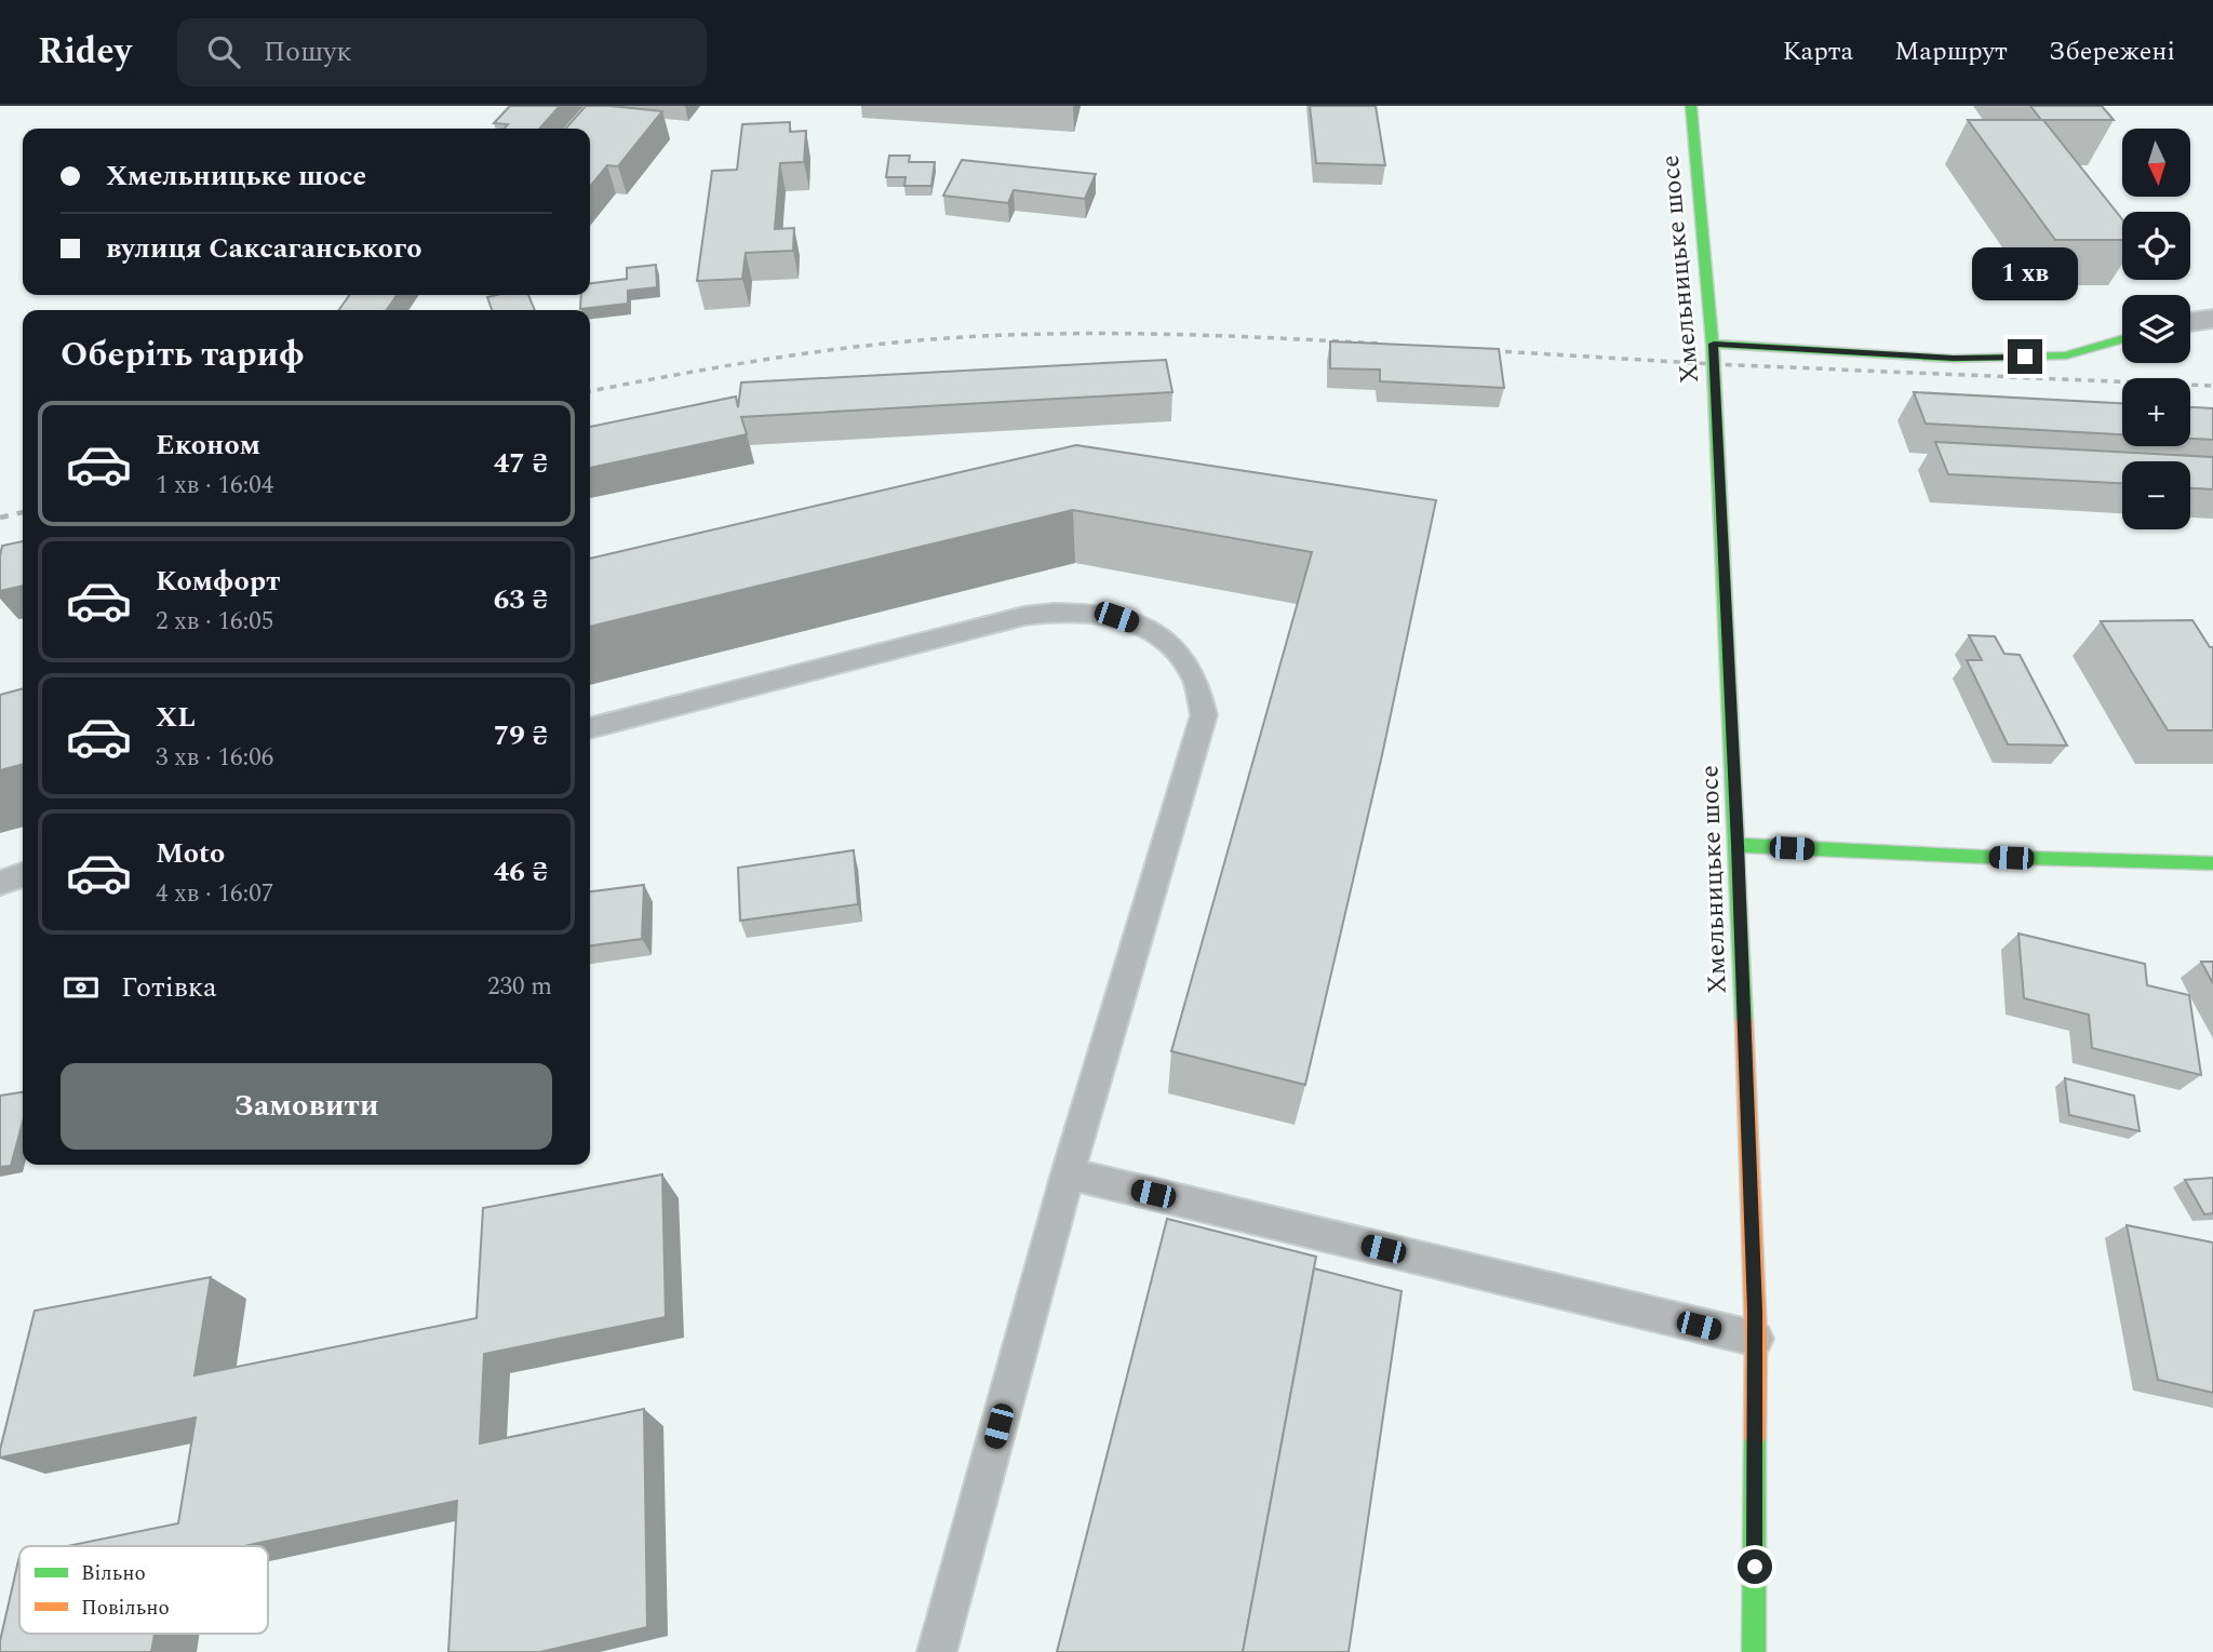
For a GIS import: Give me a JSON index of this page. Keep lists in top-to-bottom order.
{
  "streets": {
    "street": ["Хмельницьке шосе"]
  },
  "legend": ["Вільно", "Повільно"],
  "north": "bottom",
  "page": {
    "header": "Ridey",
    "search": "Пошук",
    "nav": ["Карта", "Маршрут", "Збережені"],
    "map_buttons": ["+", "−"],
    "banner": ["Хмельницьке шосе", "вулиця Саксаганського"],
    "bubble": "1 хв",
    "heading": "Оберіть тариф",
    "list": [
      {
        "name": "Економ",
        "note": "1 хв · 16:04",
        "value": "47 ₴"
      },
      {
        "name": "Комфорт",
        "note": "2 хв · 16:05",
        "value": "63 ₴"
      },
      {
        "name": "XL",
        "note": "3 хв · 16:06",
        "value": "79 ₴"
      },
      {
        "name": "Moto",
        "note": "4 хв · 16:07",
        "value": "46 ₴"
      }
    ],
    "pay": ["Готівка", "230 m"],
    "buttons": "Замовити"
  }
}
